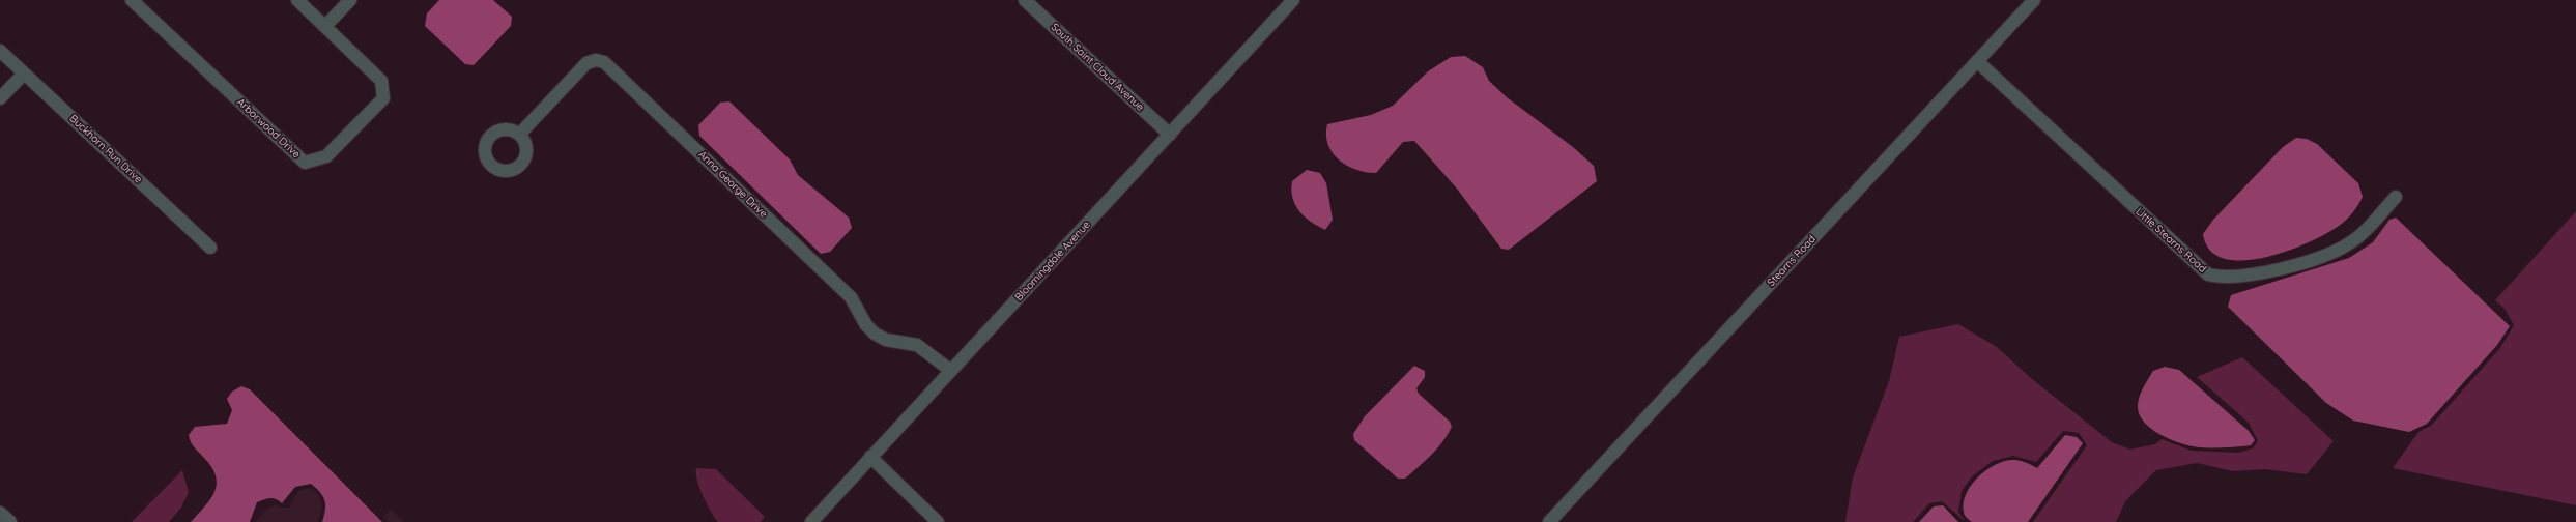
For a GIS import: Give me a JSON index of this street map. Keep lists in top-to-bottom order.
{
  "streets": {
    "street": [
      "South Saint Cloud Avenue",
      "Arborwood Drive",
      "Buckhorn Run Drive",
      "Anna George Drive",
      "Little Stearns Road",
      "Bloomingdale Avenue",
      "Stearns Road"
    ]
  },
  "crossings": [
    ["South Saint Cloud Avenue", "Bloomingdale Avenue"],
    ["Anna George Drive", "Bloomingdale Avenue"],
    ["Little Stearns Road", "Stearns Road"]
  ]
}
